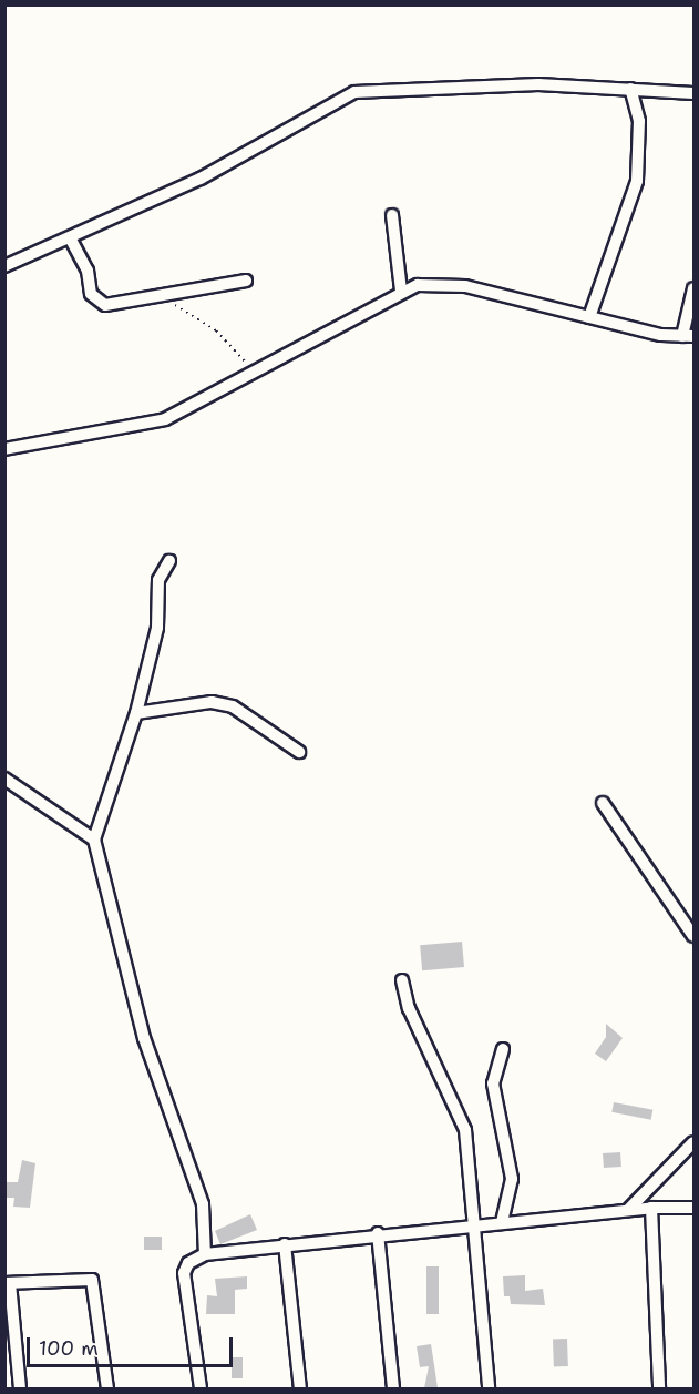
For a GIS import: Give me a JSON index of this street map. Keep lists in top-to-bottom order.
{
  "scale_bar": "100 m"
}
